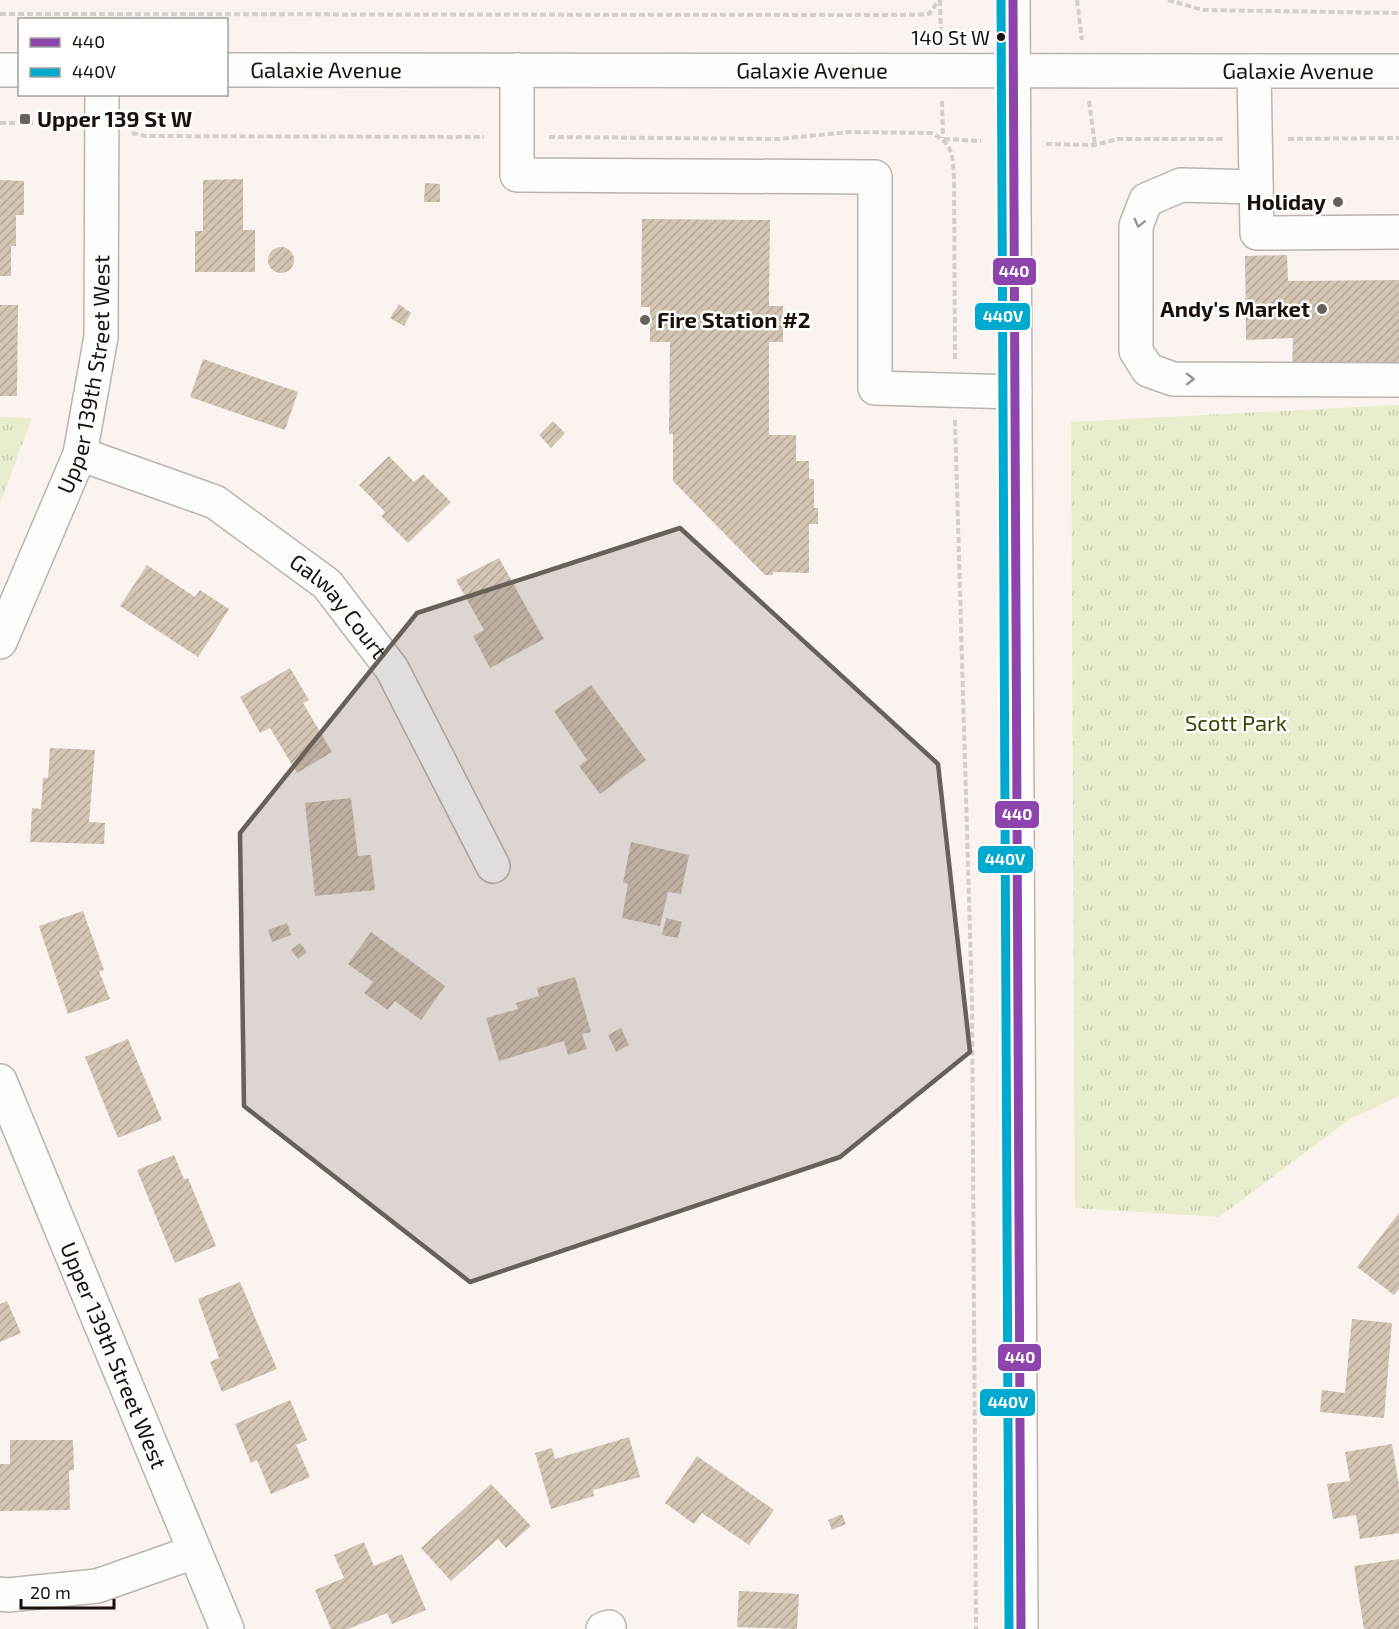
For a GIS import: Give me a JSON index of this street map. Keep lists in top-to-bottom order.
{
  "streets": {
    "street": ["Galaxie Avenue", "Upper 139th Street West", "Galway Court"]
  },
  "crossings": [
    ["Upper 139th Street West", "Galway Court"]
  ],
  "parks": ["Scott Park"],
  "places": {
    "other": [
      "140 St W",
      "Holiday",
      "Andy's Market",
      "Fire Station #2"
    ],
    "transit": ["Upper 139 St W"]
  },
  "lines": ["transit line 440", "transit line 440V"],
  "legend": ["440", "440V"],
  "scale_bar": "20 m"
}
